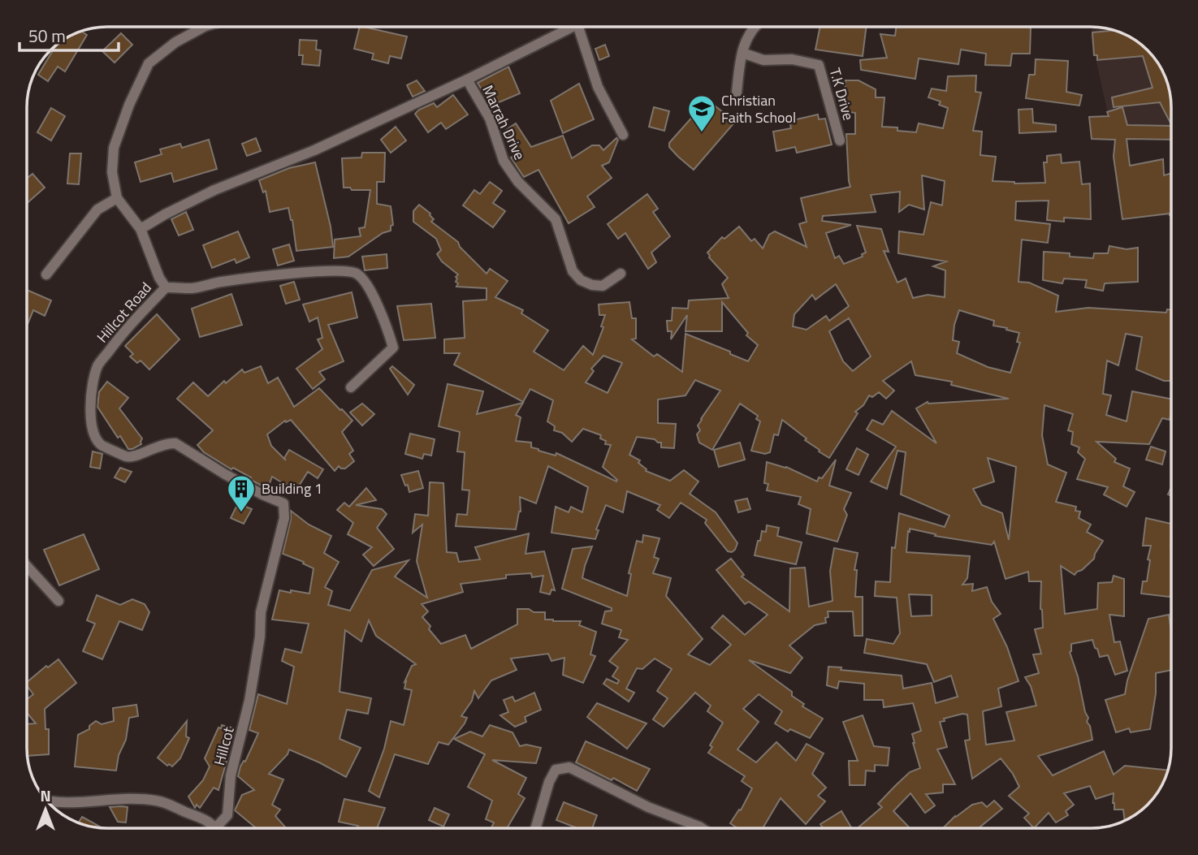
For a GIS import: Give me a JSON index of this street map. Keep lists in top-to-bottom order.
{
  "streets": {
    "street": [
      "T.K Drive",
      "Marrah Drive",
      "Hillcot Road",
      "Hillcot"
    ]
  },
  "crossings": [
    ["Hillcot Road", "Hillcot"]
  ],
  "places": {
    "school or university": ["Christian Faith School"],
    "building": ["Building 1"]
  },
  "scale_bar": "50 m",
  "north": "top"
}
